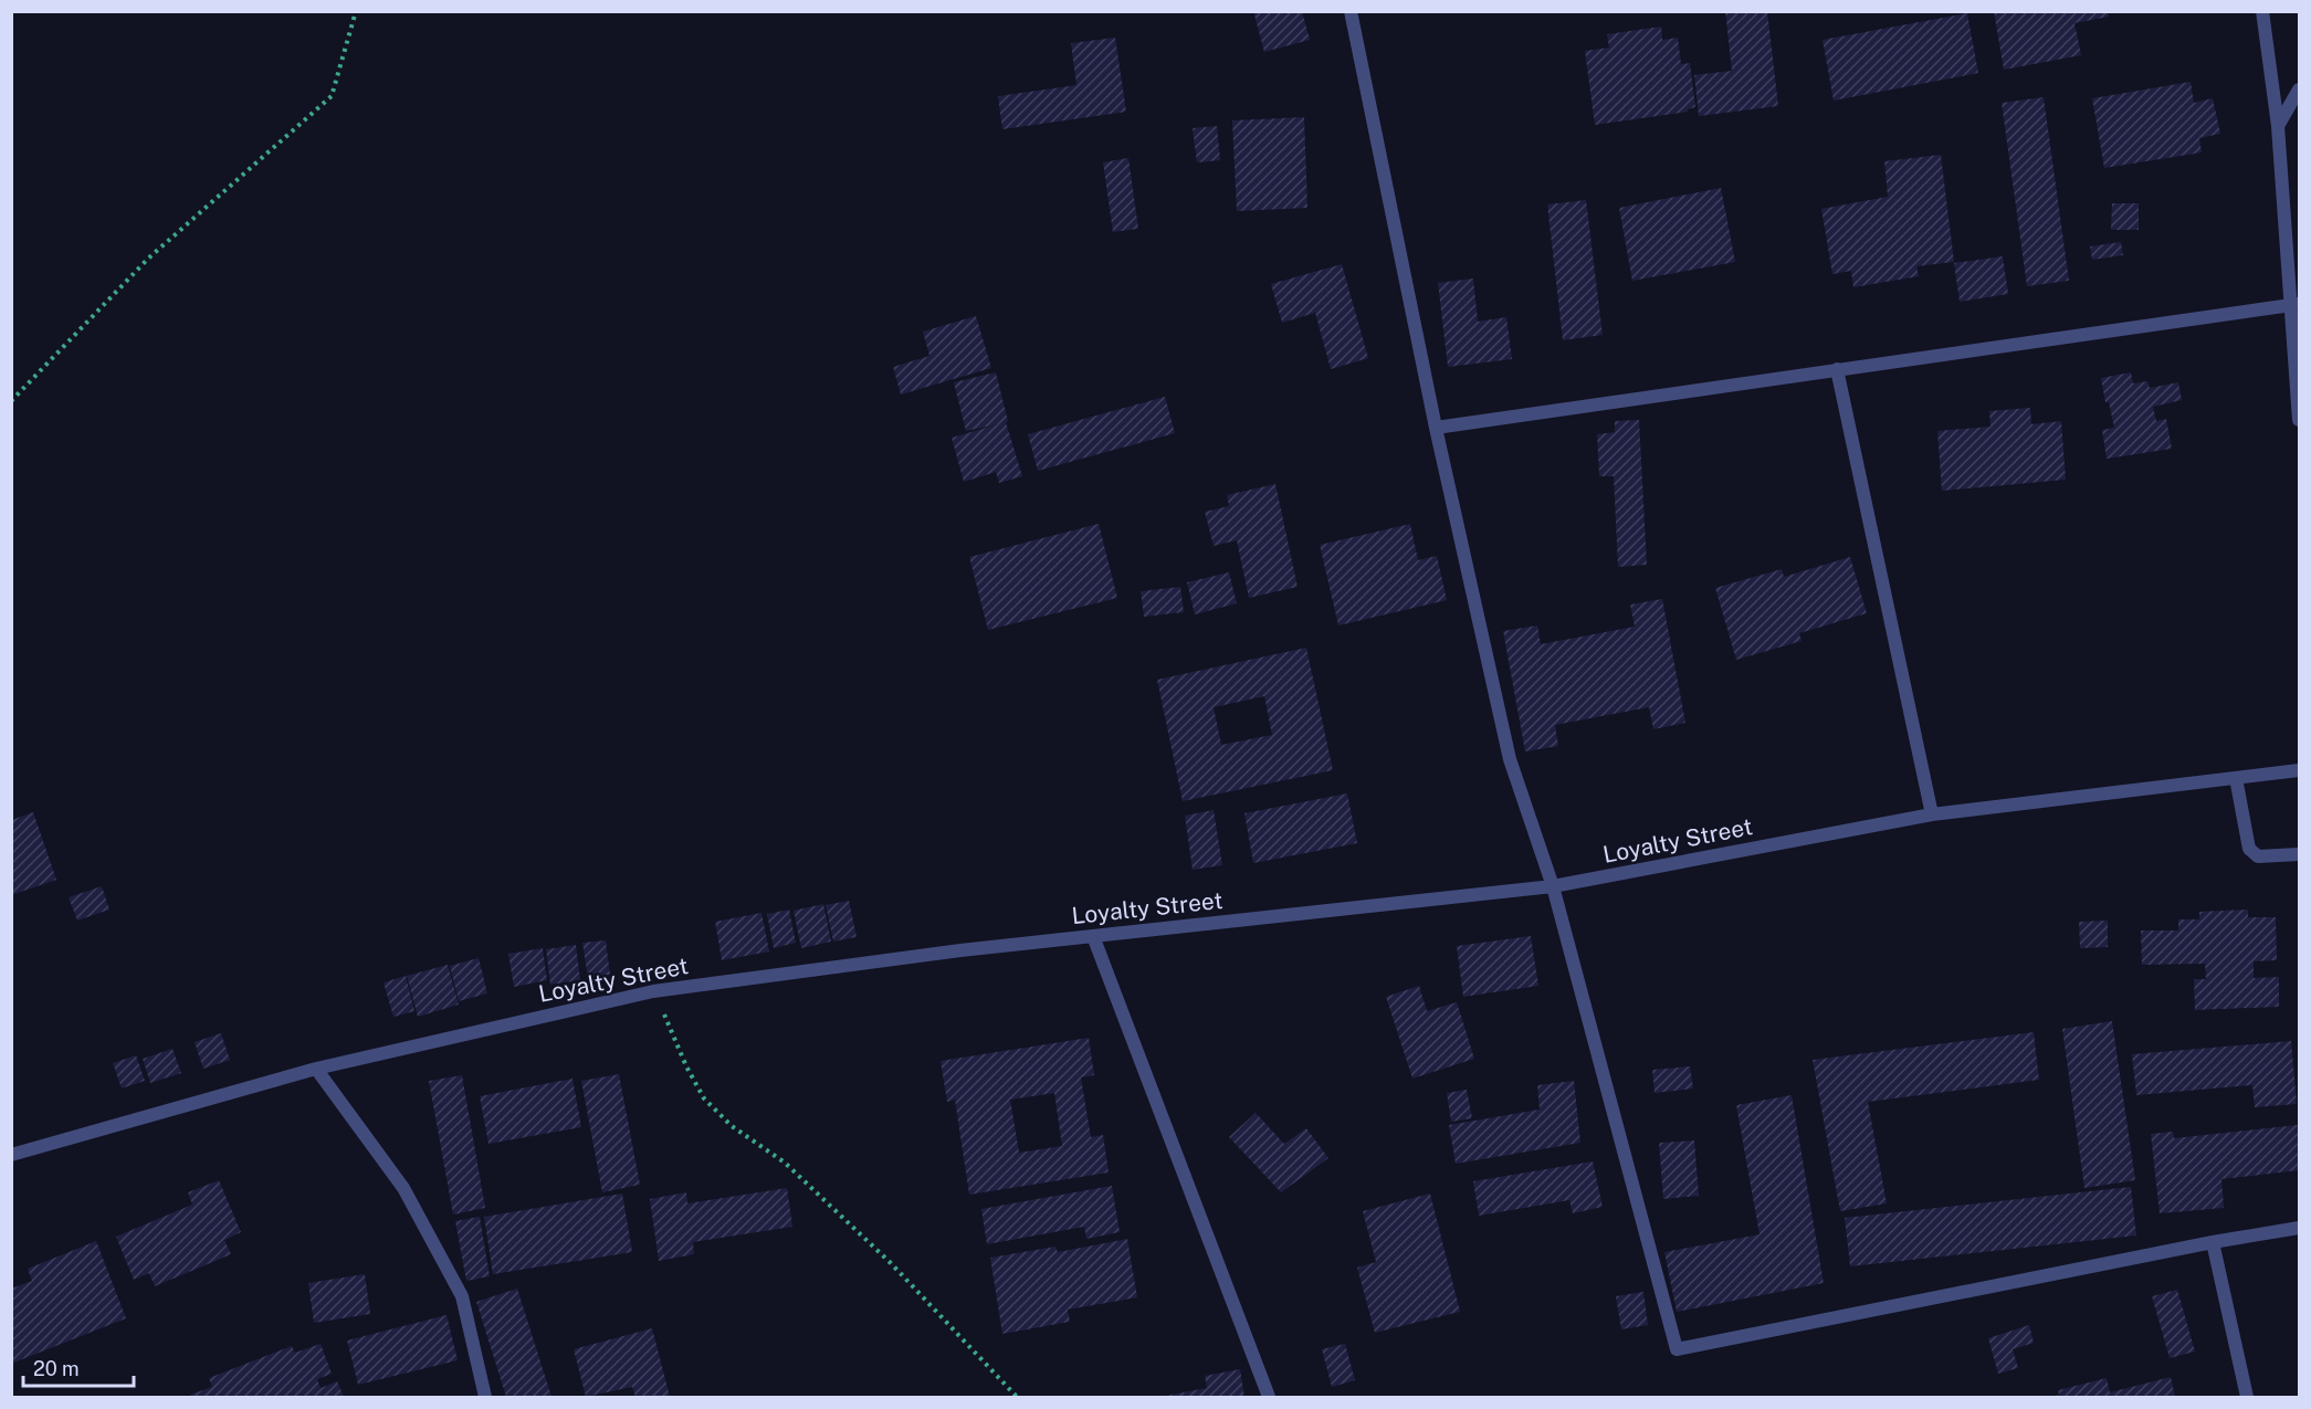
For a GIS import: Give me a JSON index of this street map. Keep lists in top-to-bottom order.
{
  "streets": {
    "street": ["Loyalty Street"]
  },
  "scale_bar": "20 m"
}
